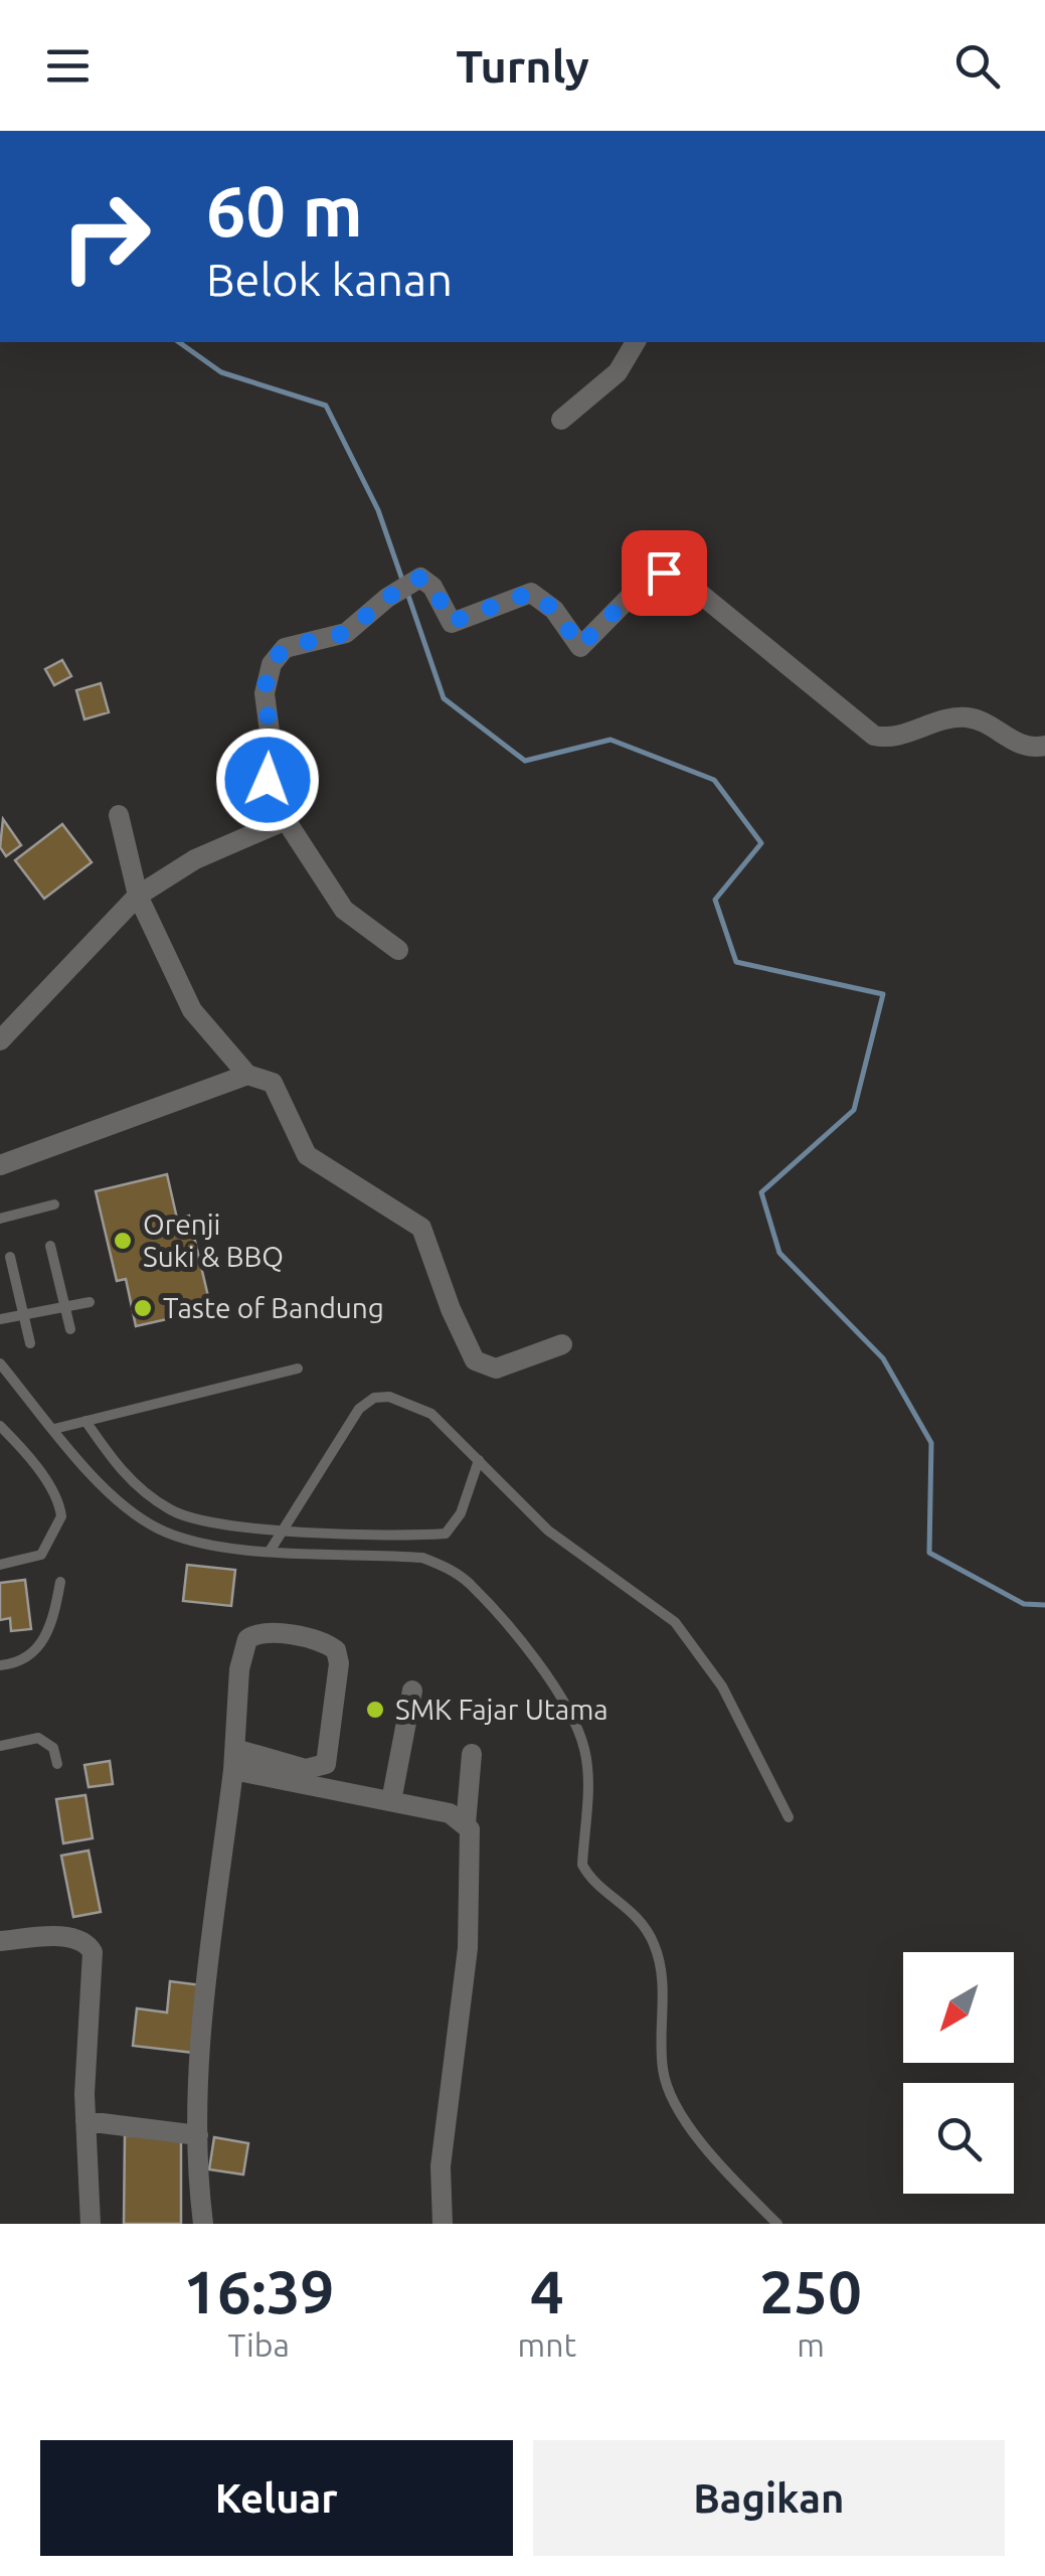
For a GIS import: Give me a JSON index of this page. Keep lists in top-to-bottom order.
{
  "places": ["Orenji Suki & BBQ", "Taste of Bandung", "SMK Fajar Utama"],
  "north": "bottom left",
  "page": {
    "header": "Turnly",
    "turn": ["60 m", "Belok kanan"],
    "eta": [
      "16:39",
      "Tiba",
      "4",
      "mnt",
      "250",
      "m"
    ],
    "buttons": ["Keluar", "Bagikan"]
  }
}
